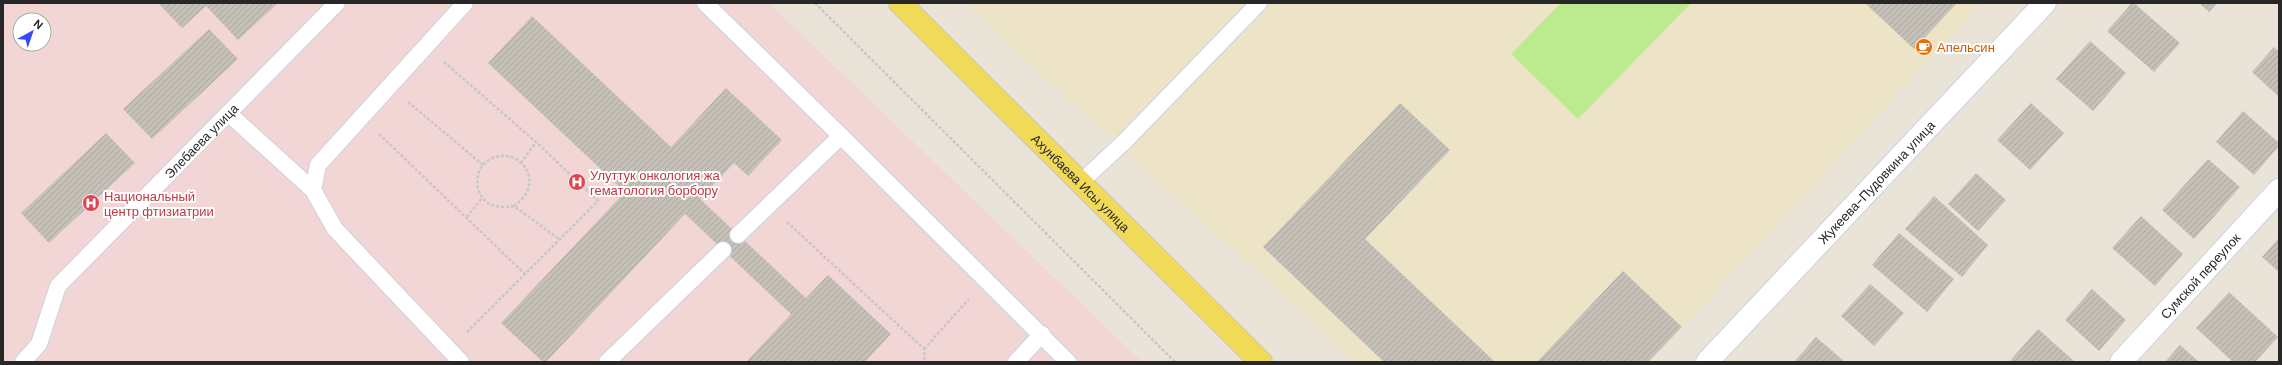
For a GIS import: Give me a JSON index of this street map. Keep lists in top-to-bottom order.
{
  "streets": {
    "main road": ["Жукеева-Пудовкина улица", "Ахунбаева Исы улица", "Сумской переулок"],
    "lane": ["Элебаева улица"]
  },
  "places": {
    "cafe": ["Апельсин"],
    "hospital": ["Улуттук онкология жа гематология борбору", "Национальный центр фтизиатрии"]
  },
  "north": "top right"
}
